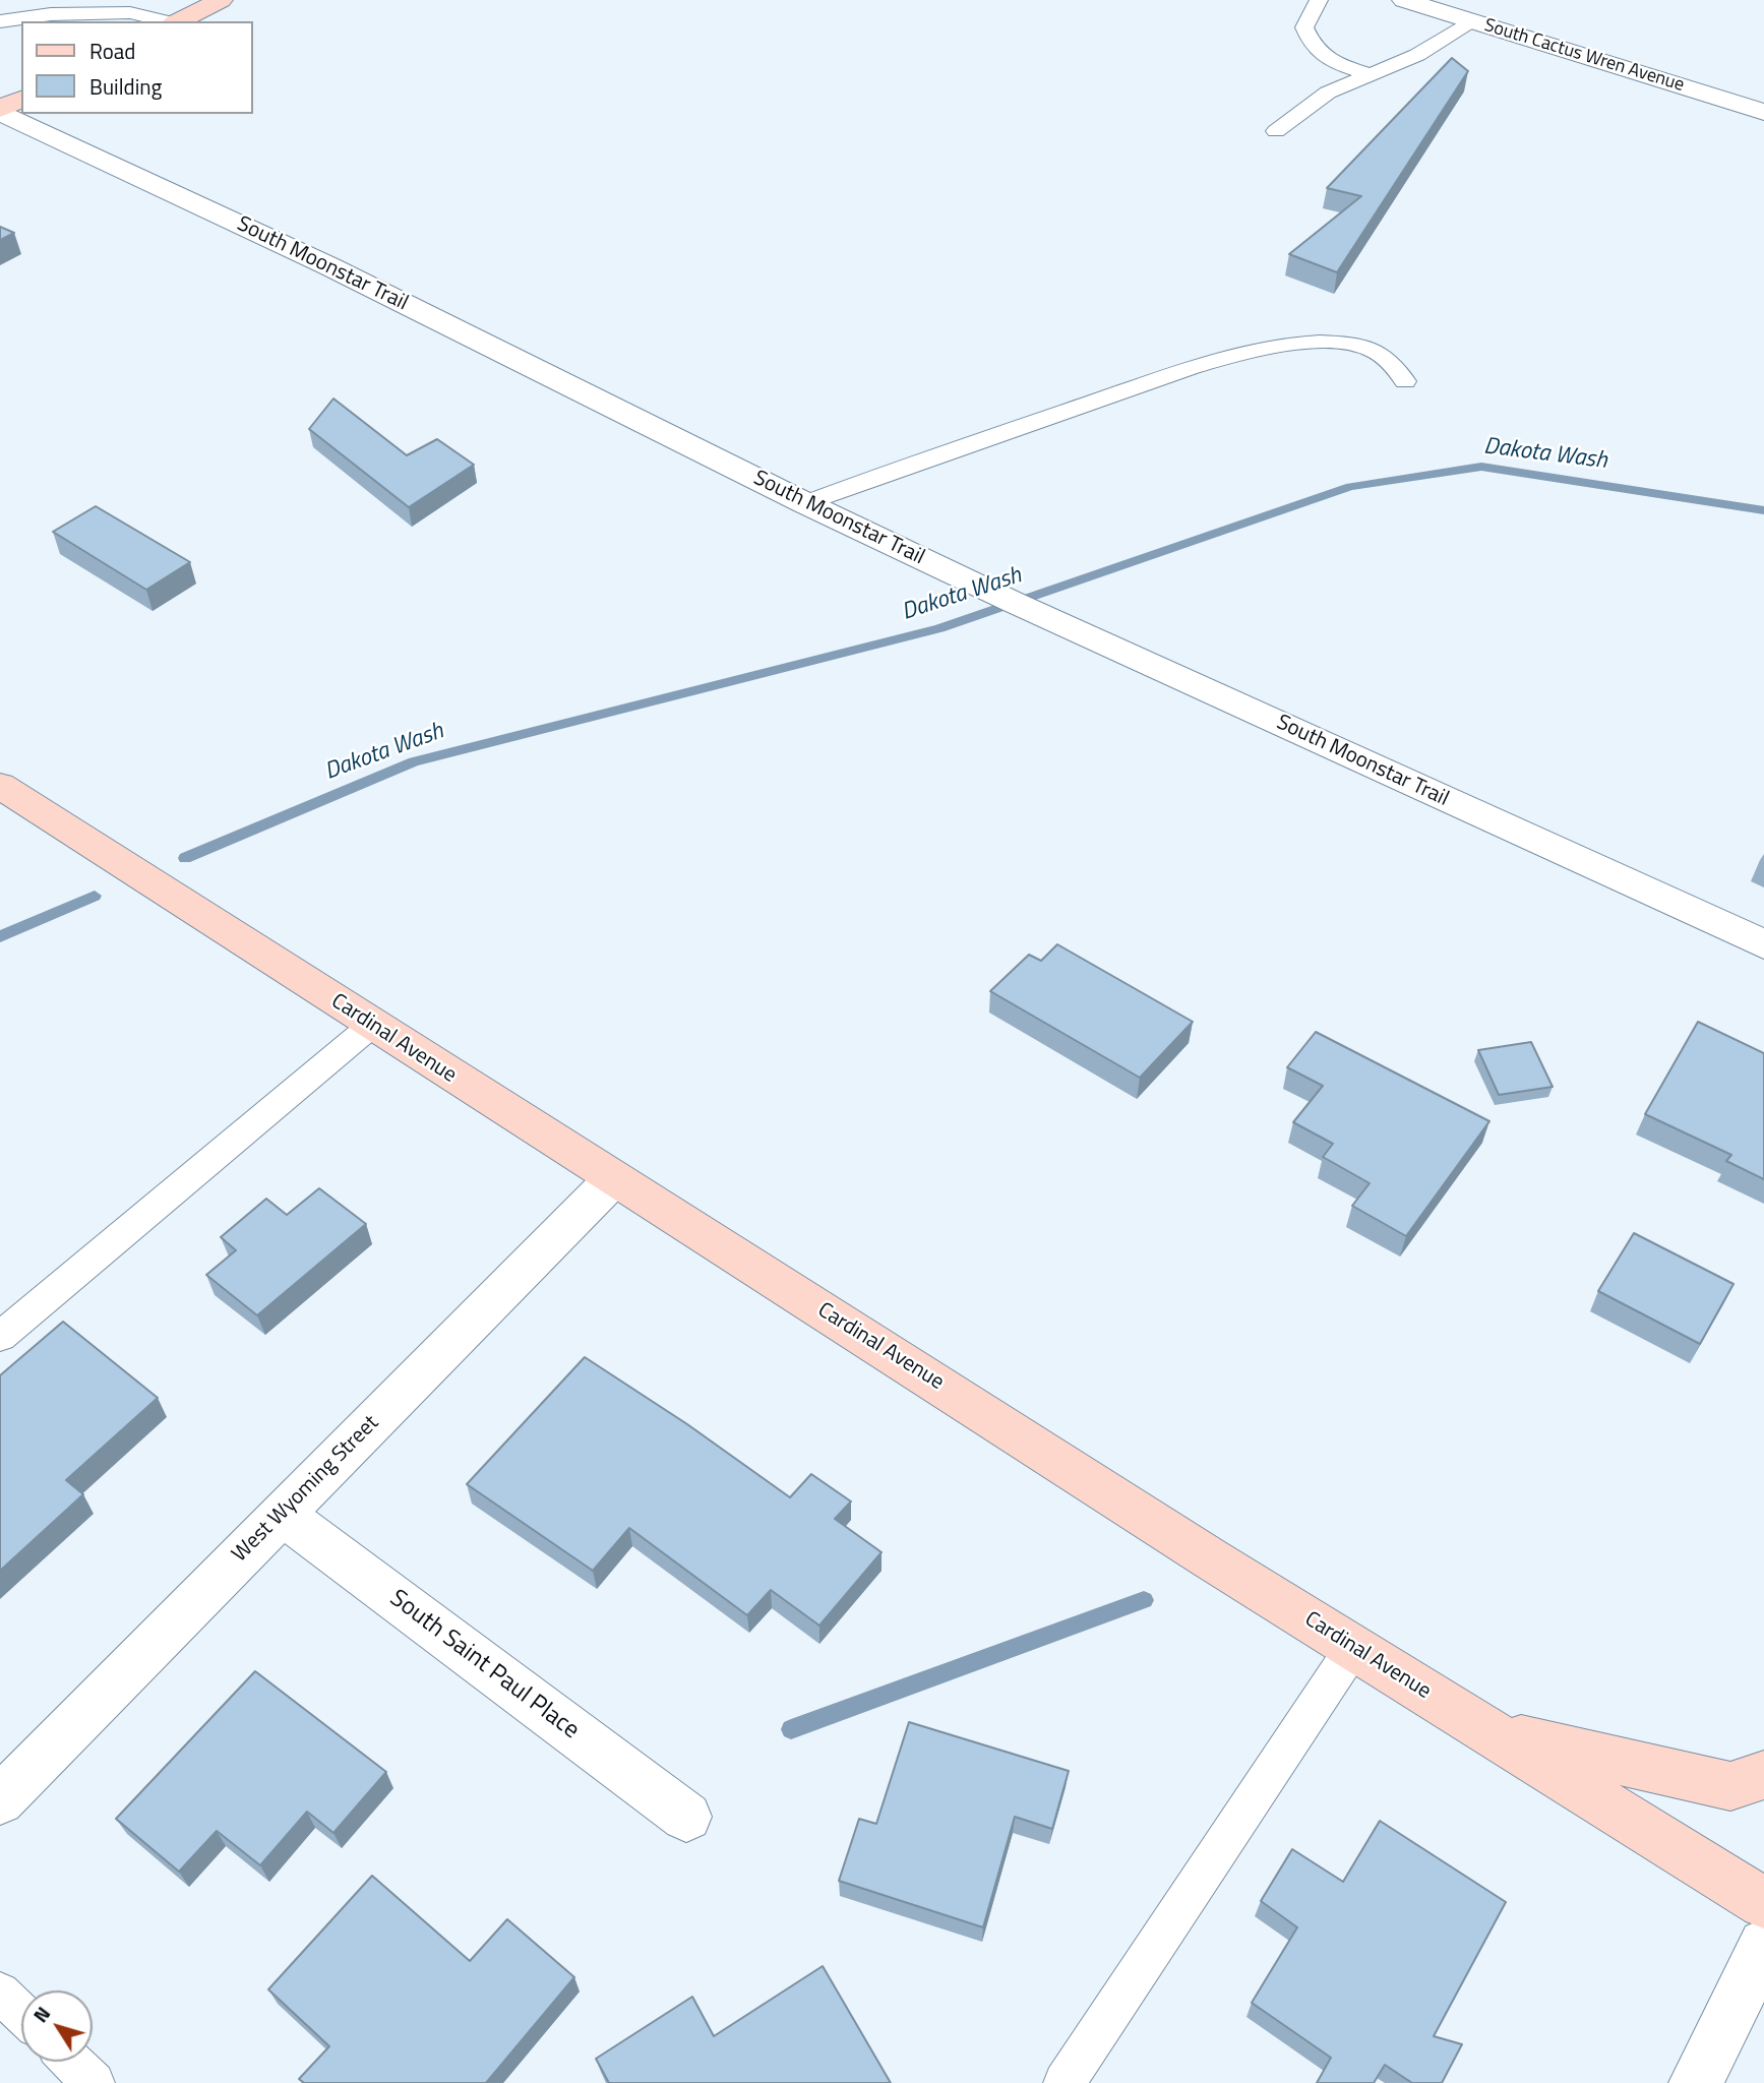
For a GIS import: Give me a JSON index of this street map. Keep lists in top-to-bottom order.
{
  "streets": {
    "main road": ["Cardinal Avenue"],
    "street": [
      "South Cactus Wren Avenue",
      "South Moonstar Trail",
      "West Wyoming Street",
      "South Saint Paul Place"
    ]
  },
  "crossings": [
    ["Cardinal Avenue", "West Wyoming Street"],
    ["West Wyoming Street", "South Saint Paul Place"]
  ],
  "water": ["Dakota Wash"],
  "legend": ["Road", "Building"],
  "north": "top left"
}
